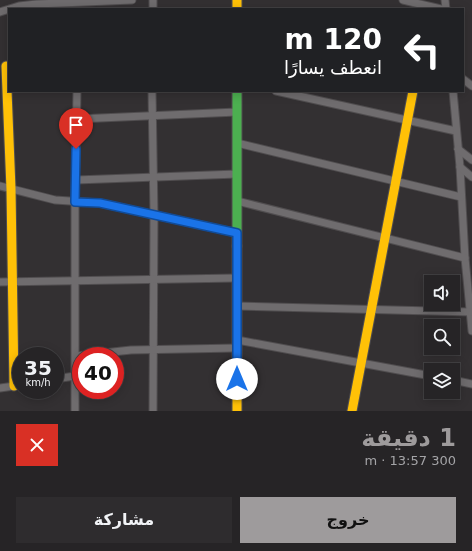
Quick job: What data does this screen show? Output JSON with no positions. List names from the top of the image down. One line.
{"page":{"turn":["120 m","انعطف يسارًا"],"speed":"35 km/h","limit":"40","heading":["1 دقيقة","300 m · 13:57"],"buttons":["خروج","مشاركة"]}}
